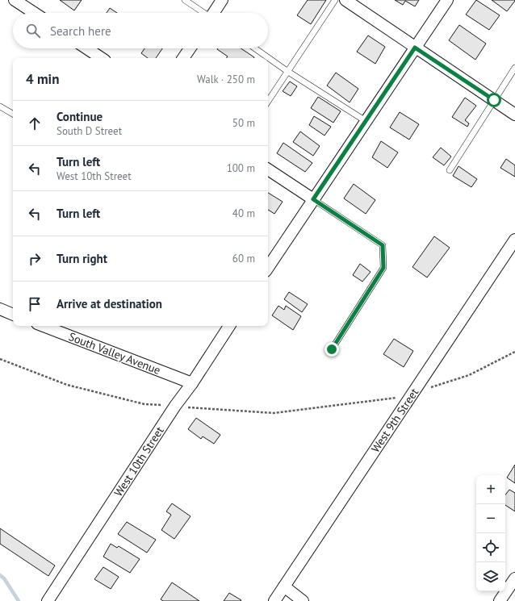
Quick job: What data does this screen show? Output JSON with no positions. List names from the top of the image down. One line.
{"streets":{"street":["South Valley Avenue","West 9th Street","West 10th Street"]},"crossings":[["South Valley Avenue","West 10th Street"]],"page":{"search":"Search here","heading":["4 min","Walk · 250 m"],"list":[["Continue","South D Street","50 m"],["Turn left","West 10th Street","100 m"],["Turn left","40 m"],["Turn right","60 m"],"Arrive at destination"],"map_buttons":["+","−"]}}
